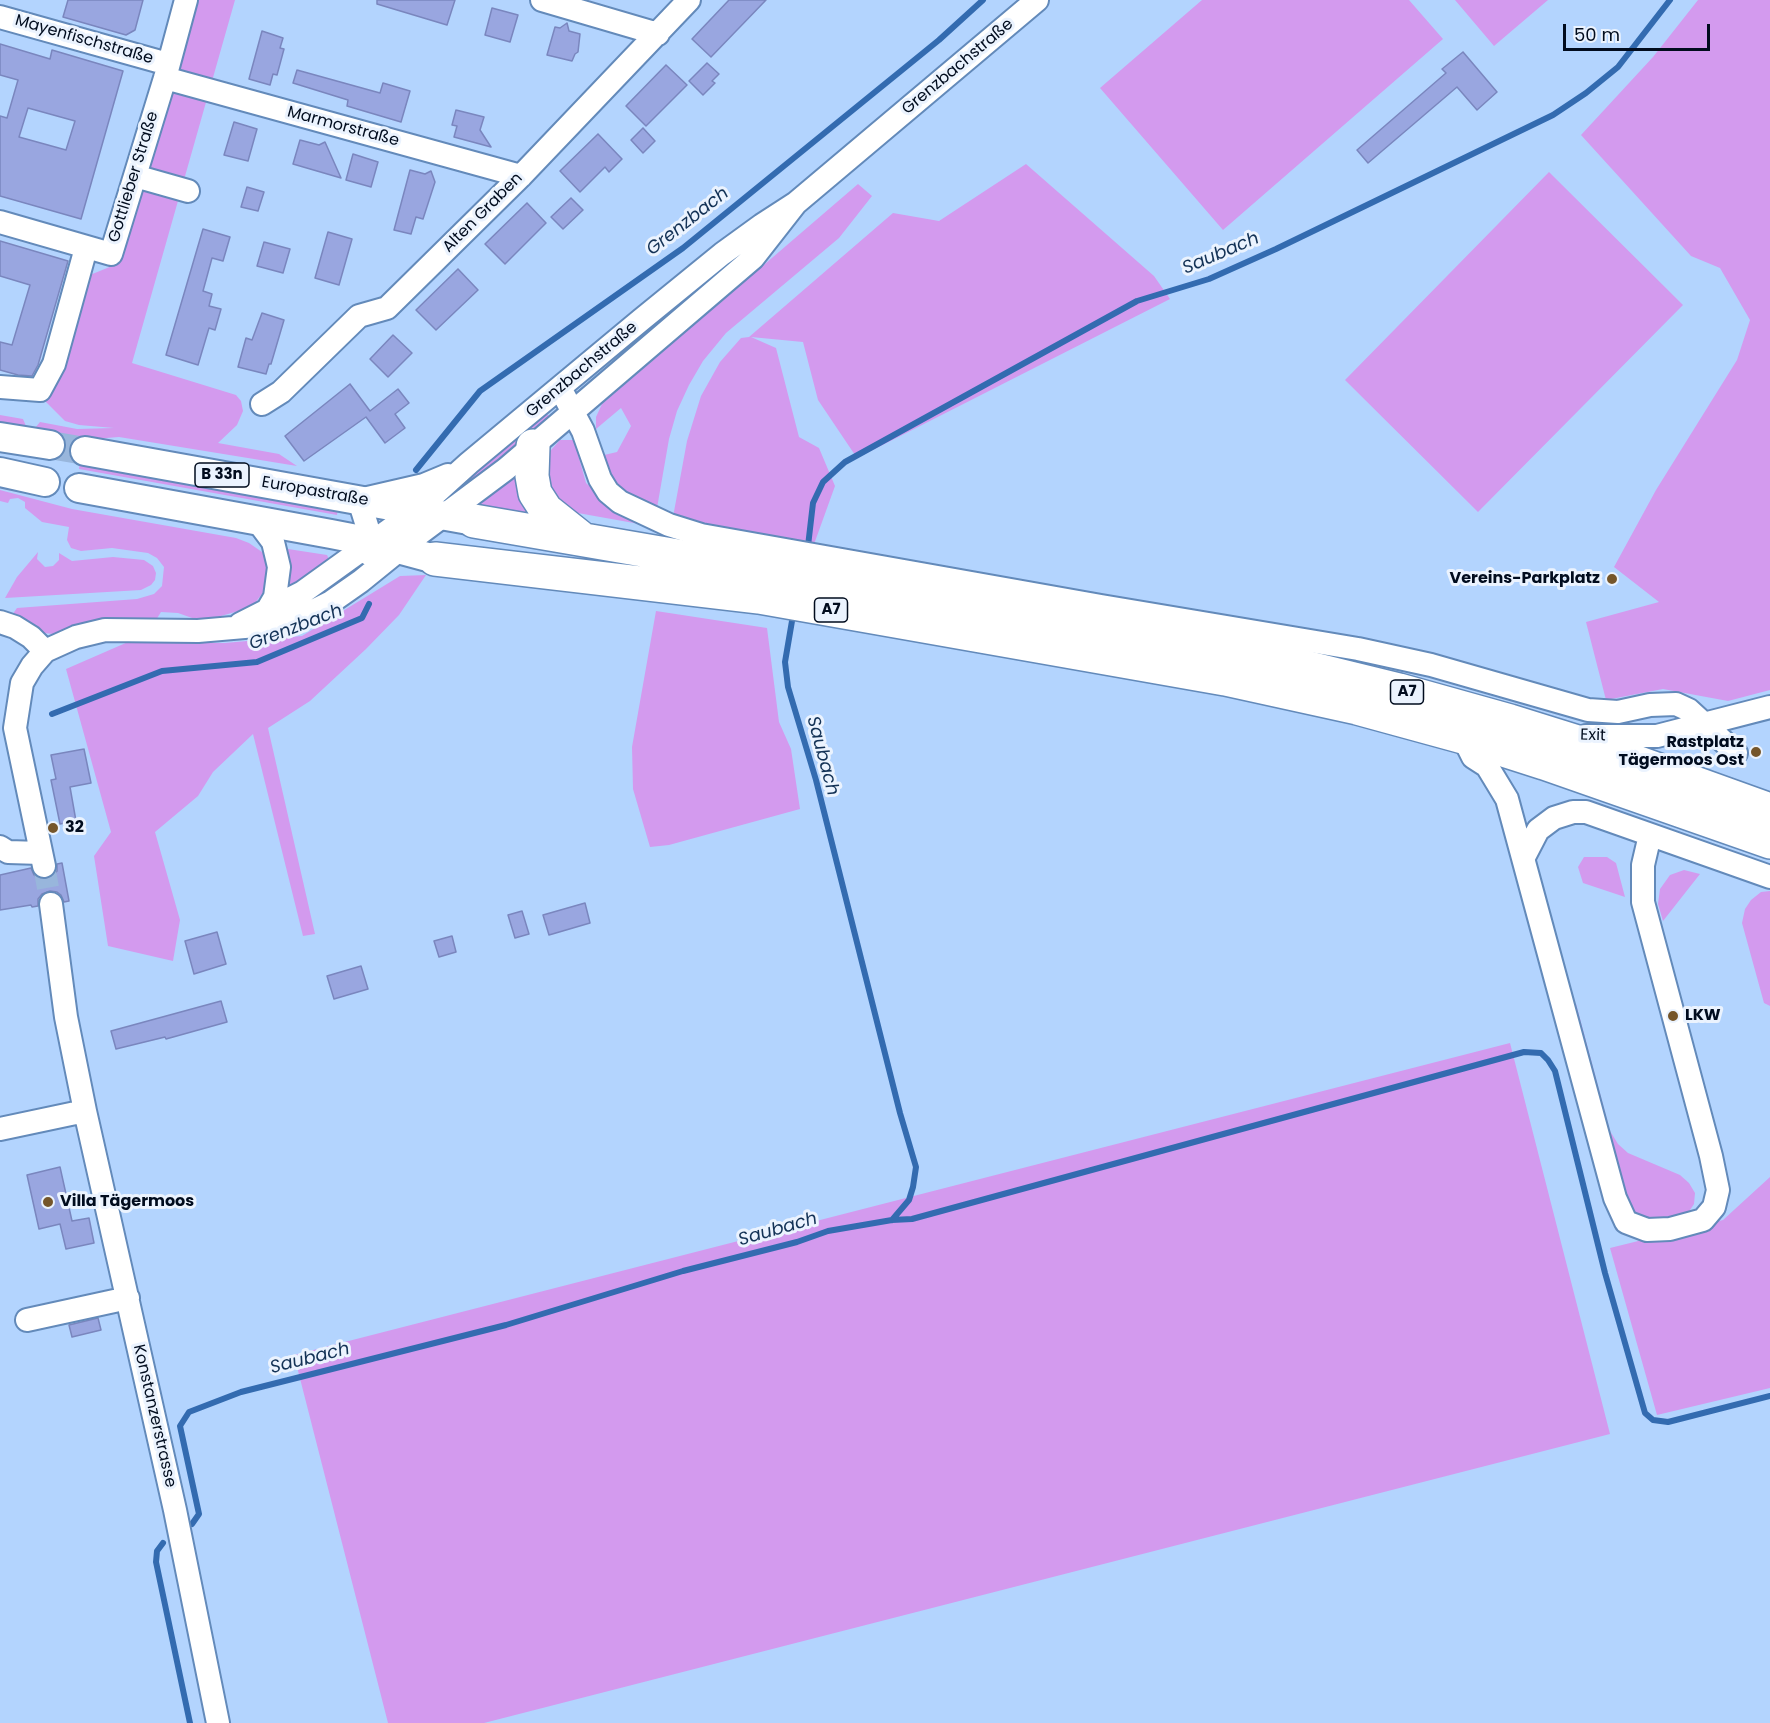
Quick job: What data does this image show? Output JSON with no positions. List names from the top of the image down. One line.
{"streets":{"highway":["A7"],"main road":["B 33n","Europastraße"],"street":["Mayenfischstraße","Grenzbachstraße","Marmorstraße","Gottlieber Straße","Alten Graben","Exit","Konstanzerstrasse"]},"crossings":[["Mayenfischstraße","Marmorstraße"],["Mayenfischstraße","Gottlieber Straße"],["Grenzbachstraße","Europastraße"],["Grenzbachstraße","A7"],["Marmorstraße","Gottlieber Straße"],["Marmorstraße","Alten Graben"],["Europastraße","A7"],["A7","Exit"]],"water":["Grenzbach","Saubach"],"places":["Vereins-Parkplatz","Rastplatz Tägermoos Ost","32","LKW","Villa Tägermoos"],"scale_bar":"50 m"}
